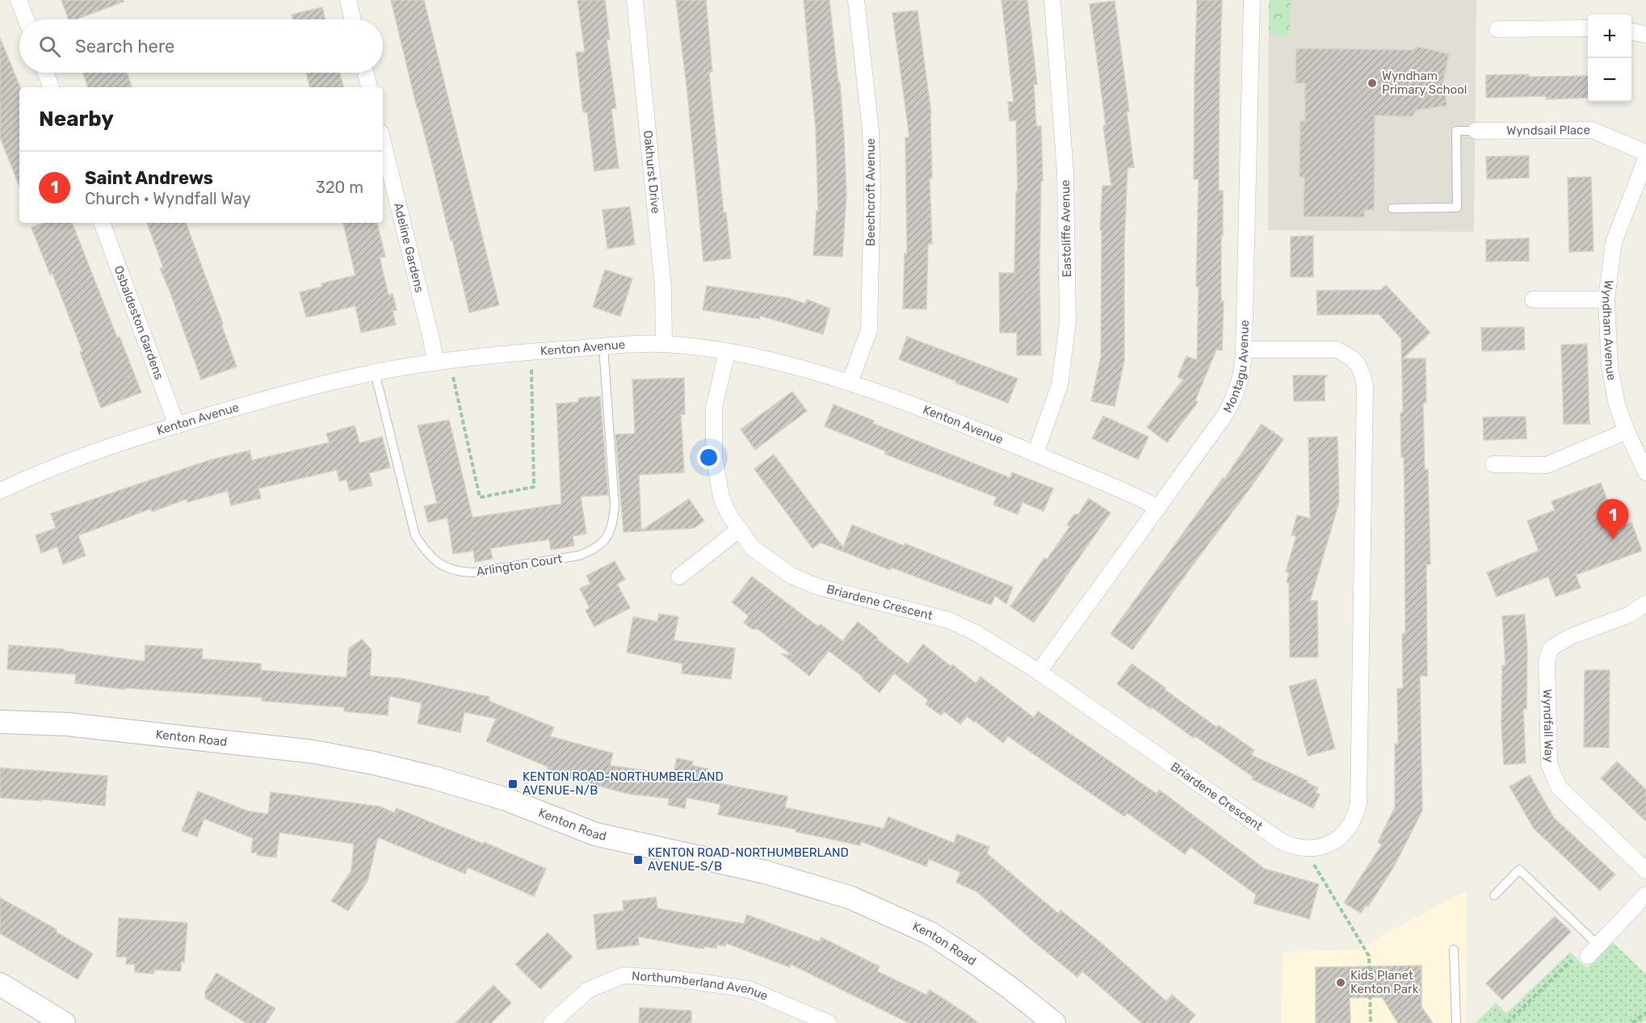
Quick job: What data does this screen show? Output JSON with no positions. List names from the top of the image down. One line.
{"streets":{"street":["Wyndsail Place","Oakhurst Drive","Beechcroft Avenue","Eastcliffe Avenue","Adeline Gardens","Osbaldeston Gardens","Wyndham Avenue","Kenton Avenue","Montagu Avenue","Briardene Crescent","Wyndfall Way","Kenton Road","Northumberland Avenue"],"lane":["Arlington Court"]},"crossings":[["Oakhurst Drive","Kenton Avenue"],["Beechcroft Avenue","Kenton Avenue"],["Eastcliffe Avenue","Kenton Avenue"],["Adeline Gardens","Kenton Avenue"],["Osbaldeston Gardens","Kenton Avenue"],["Kenton Avenue","Montagu Avenue"],["Kenton Avenue","Arlington Court"],["Kenton Avenue","Briardene Crescent"],["Montagu Avenue","Briardene Crescent"]],"places":{"other":["Wyndham Primary School","Kids Planet Kenton Park"],"transit":["KENTON ROAD-NORTHUMBERLAND AVENUE-N/B","KENTON ROAD-NORTHUMBERLAND AVENUE-S/B"]},"page":{"map_buttons":["+","−"],"search":"Search here","heading":"Nearby","list":[{"mark":"1","name":"Saint Andrews","note":"Church · Wyndfall Way","value":"320 m"}],"pins":"1"}}
